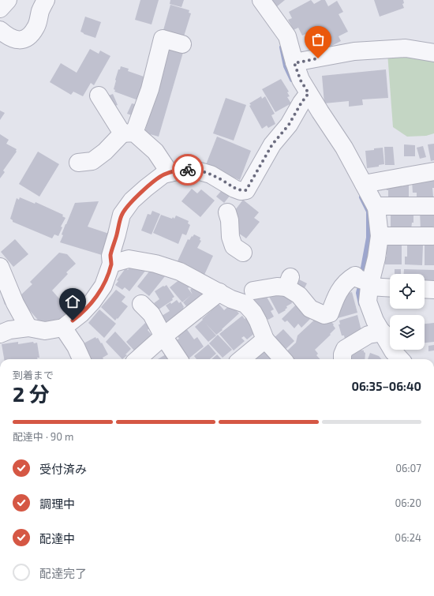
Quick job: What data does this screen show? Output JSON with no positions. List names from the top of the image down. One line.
{"page":{"heading":["2 分","到着まで","06:35–06:40"],"bar":"配達中 · 90 m","list":[["受付済み","06:07"],["調理中","06:20"],["配達中","06:24"],"配達完了"]}}
